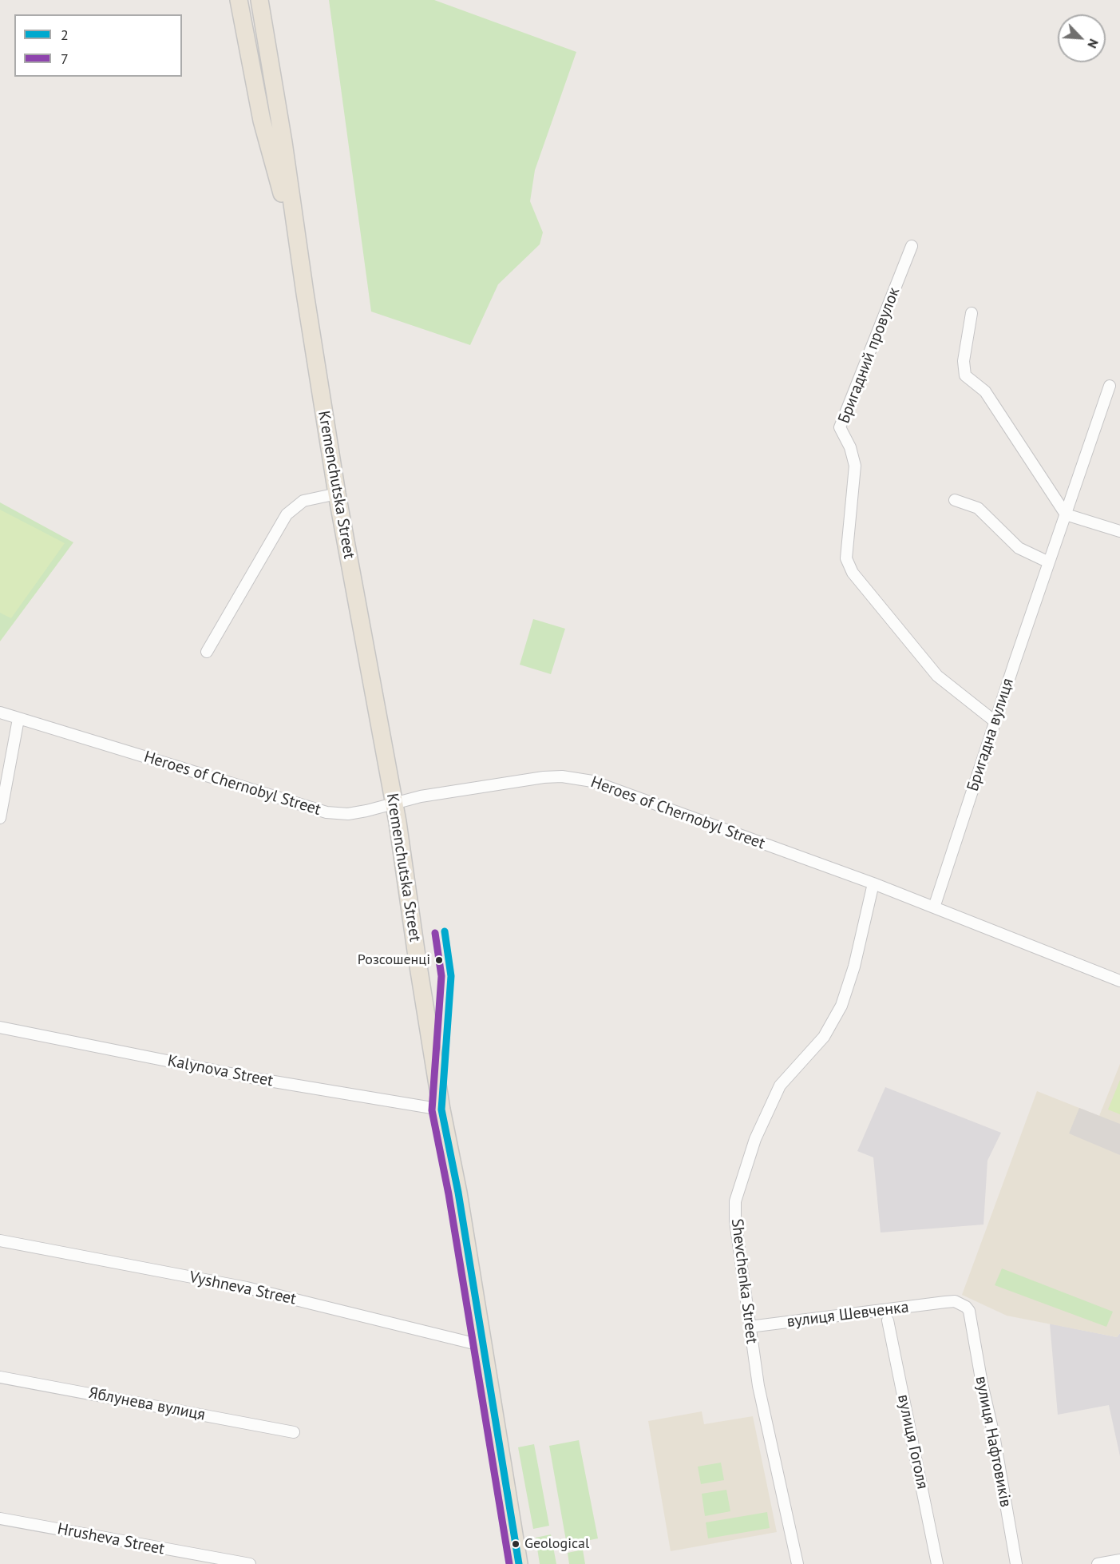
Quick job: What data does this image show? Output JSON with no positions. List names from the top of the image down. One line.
{"streets":{"highway":["Kremenchutska Street"],"street":["Бригадний провулок","Бригадна вулиця","Heroes of Chernobyl Street","Kalynova Street","Shevchenka Street","Vyshneva Street","вулиця Шевченка","Яблунева вулиця","вулиця Гоголя","вулиця Нафтовиків","Hrusheva Street"]},"crossings":[["Бригадний провулок","Бригадна вулиця"],["Kremenchutska Street","Heroes of Chernobyl Street"],["Kremenchutska Street","Kalynova Street"],["Kremenchutska Street","Vyshneva Street"],["Бригадна вулиця","Heroes of Chernobyl Street"],["Heroes of Chernobyl Street","Shevchenka Street"],["Shevchenka Street","вулиця Шевченка"],["вулиця Шевченка","вулиця Нафтовиків"]],"places":["Розсошенці","Geological"],"lines":["transit line 2","transit line 7"],"legend":["2","7"],"north":"bottom right"}
